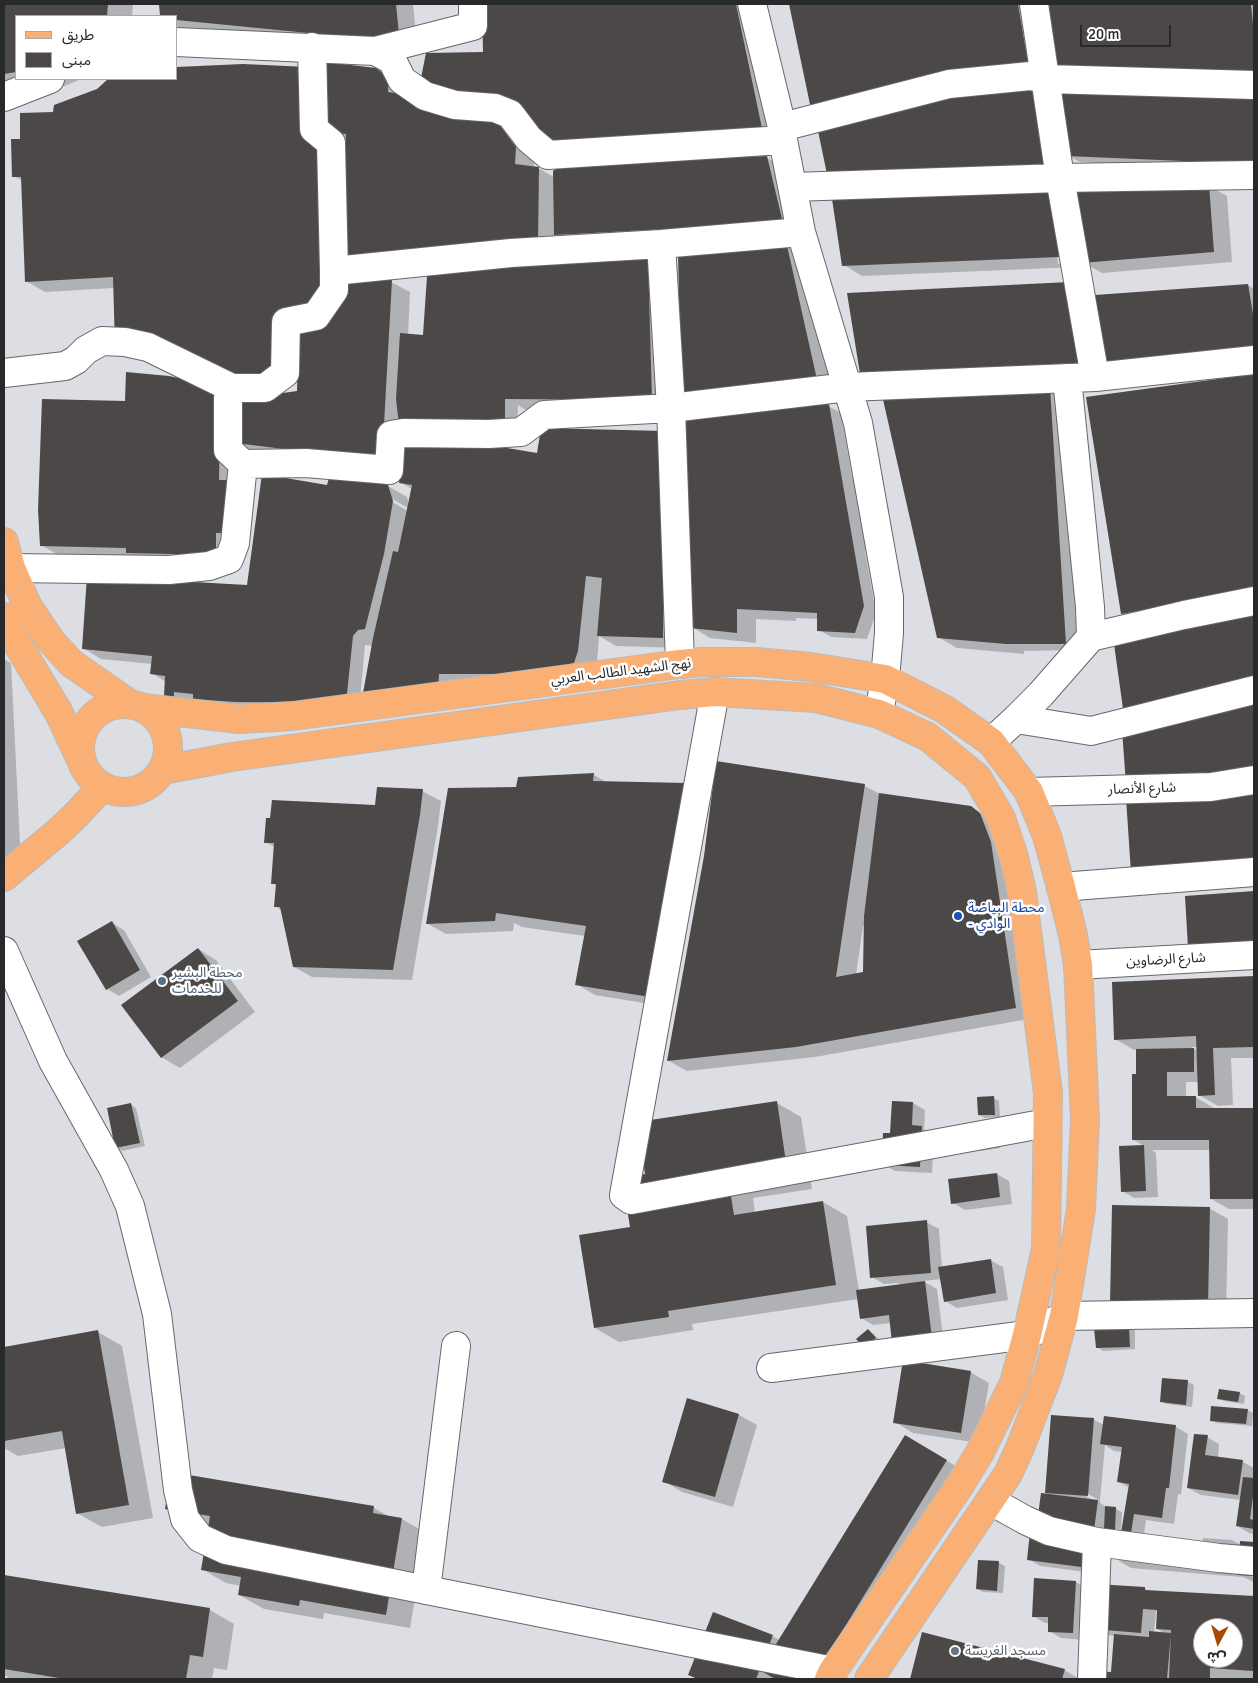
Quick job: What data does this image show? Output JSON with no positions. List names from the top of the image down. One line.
{"streets":{"main road":["نهج الشهيد الطالب العربي"],"street":["شارع الأنصار","شارع الرضاوين"]},"crossings":[["نهج الشهيد الطالب العربي","شارع الأنصار"],["نهج الشهيد الطالب العربي","شارع الرضاوين"]],"places":["محطة البياضة - الوادي","محطة البشير للخدمات","مسجد الغريسة"],"legend":["طريق","مبنى"],"scale_bar":"20 m","north":"bottom"}
